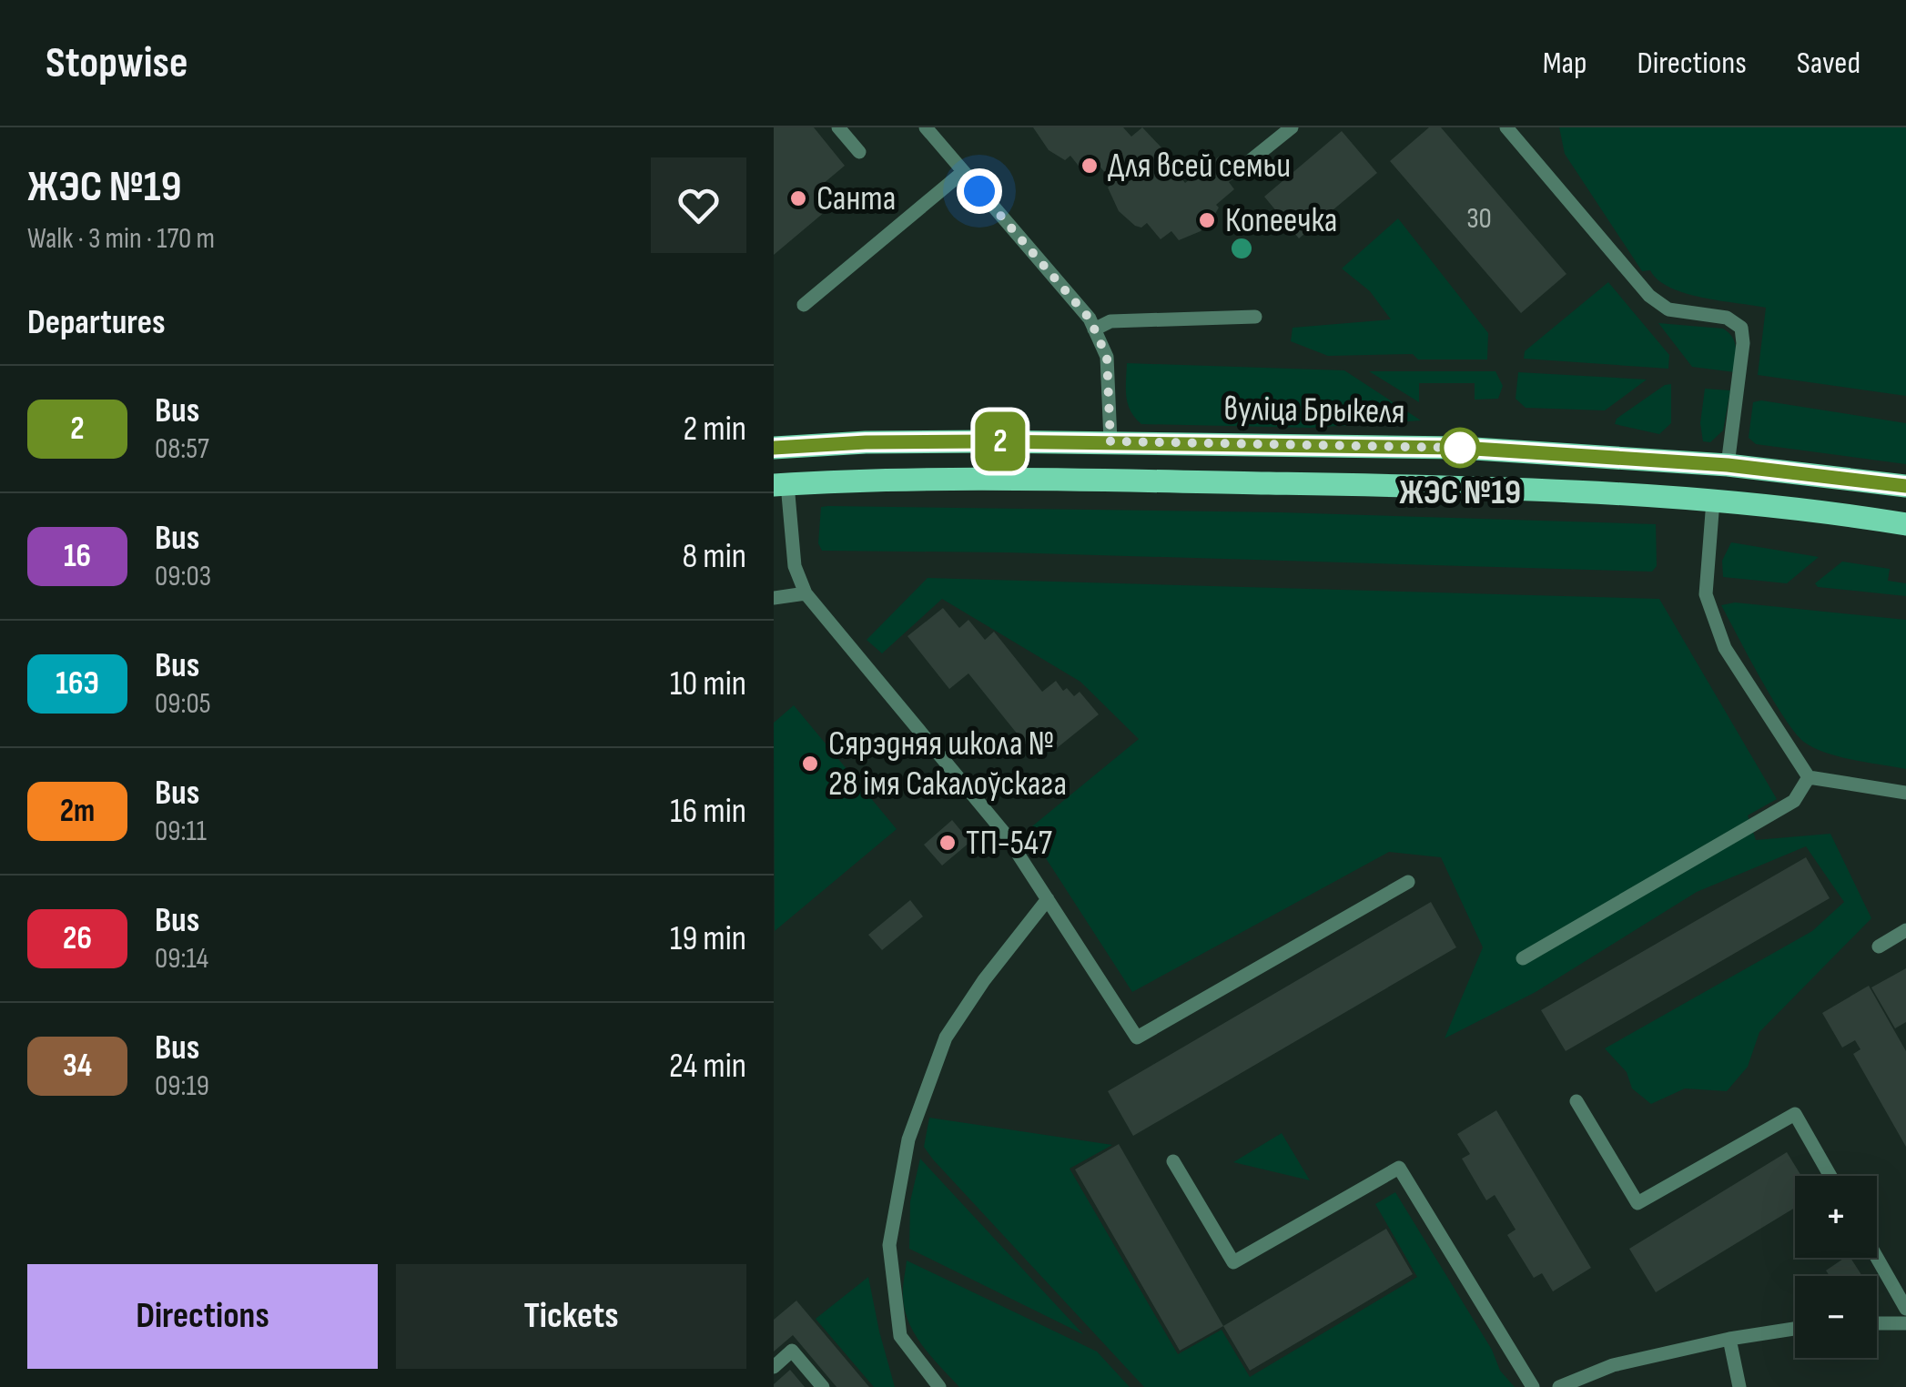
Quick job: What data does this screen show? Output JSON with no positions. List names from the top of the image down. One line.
{"streets":{"main road":["вуліца Брыкеля"]},"places":["Для всей семьи","Санта","Копеечка","ЖЭС №19","Сярэдняя школа № 28 імя Сакалоўскага","ТП-547"],"lines":["bus line 2"],"house_numbers":["30"],"page":{"header":"Stopwise","nav":["Map","Directions","Saved"],"heading":[["ЖЭС №19","Walk · 3 min · 170 m"],"Departures"],"on_map":"2","list":[{"mark":"2","name":"Bus","note":"08:57","value":"2 min"},{"mark":"16","name":"Bus","note":"09:03","value":"8 min"},{"mark":"16Э","name":"Bus","note":"09:05","value":"10 min"},{"mark":"2т","name":"Bus","note":"09:11","value":"16 min"},{"mark":"26","name":"Bus","note":"09:14","value":"19 min"},{"mark":"34","name":"Bus","note":"09:19","value":"24 min"}],"map_buttons":["+","−"],"buttons":["Directions","Tickets"]}}
